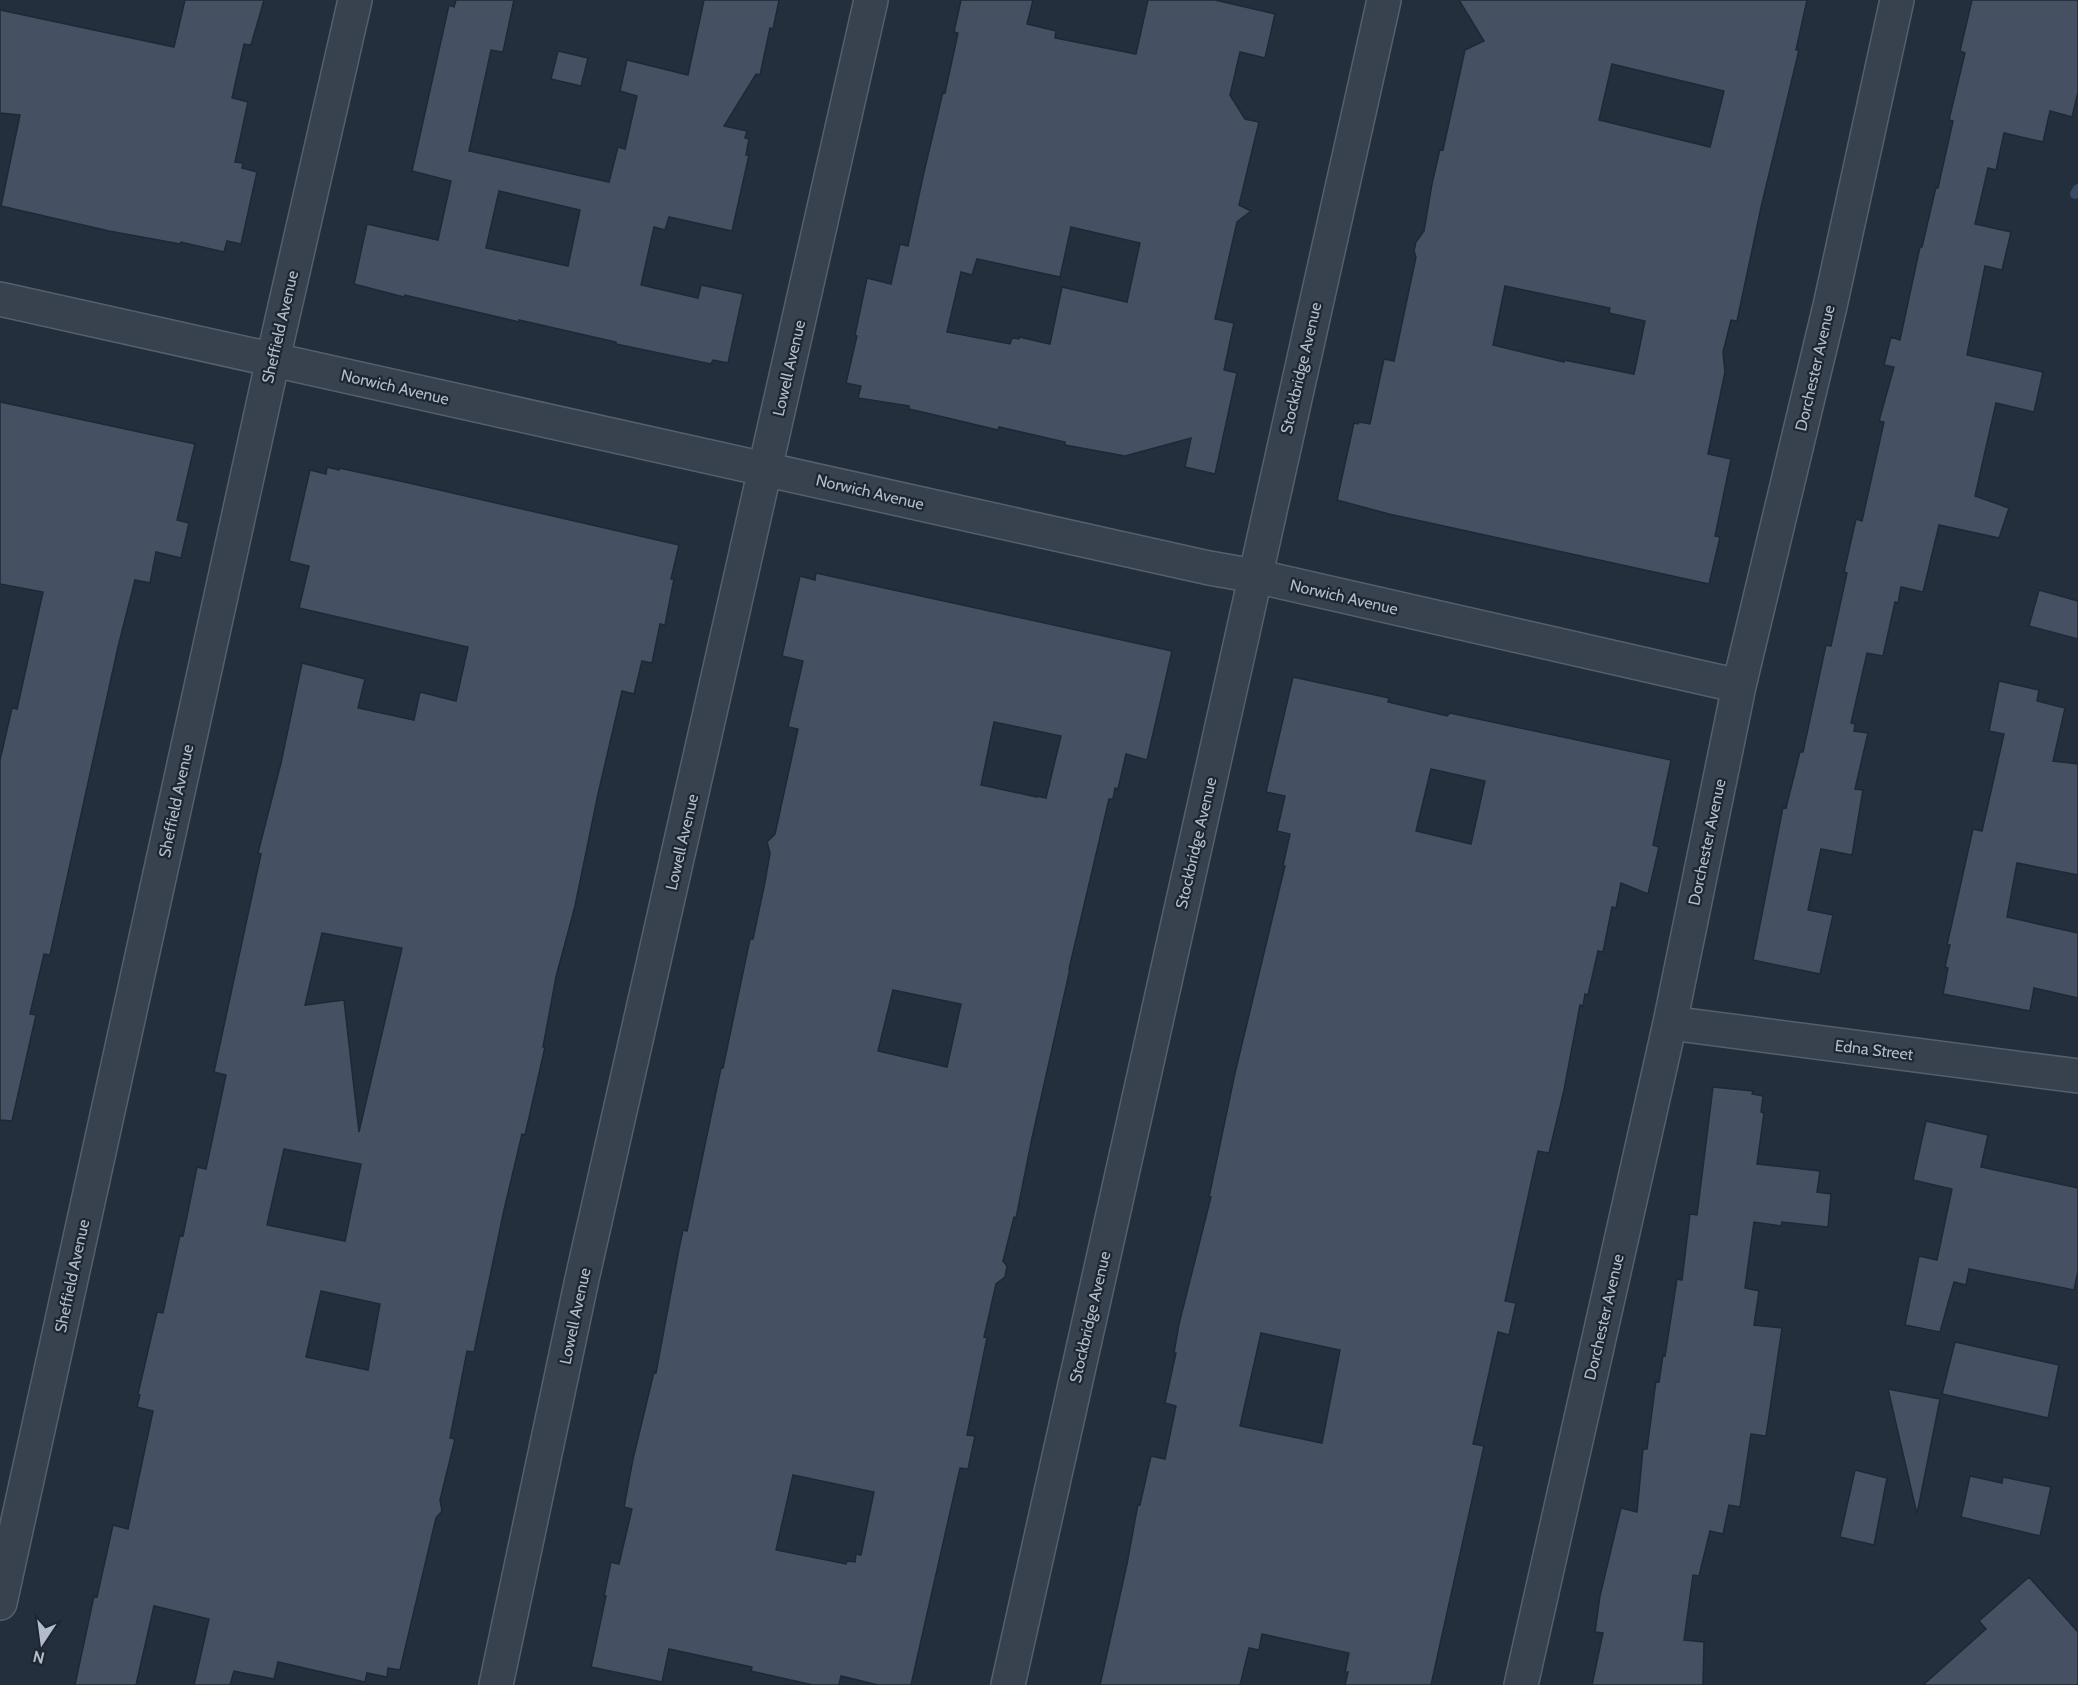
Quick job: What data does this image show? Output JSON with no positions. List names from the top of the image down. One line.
{"streets":{"street":["Sheffield Avenue","Lowell Avenue","Stockbridge Avenue","Dorchester Avenue","Norwich Avenue","Edna Street"]},"crossings":[["Sheffield Avenue","Norwich Avenue"],["Lowell Avenue","Norwich Avenue"],["Stockbridge Avenue","Norwich Avenue"],["Dorchester Avenue","Norwich Avenue"],["Dorchester Avenue","Edna Street"]],"north":"bottom"}
